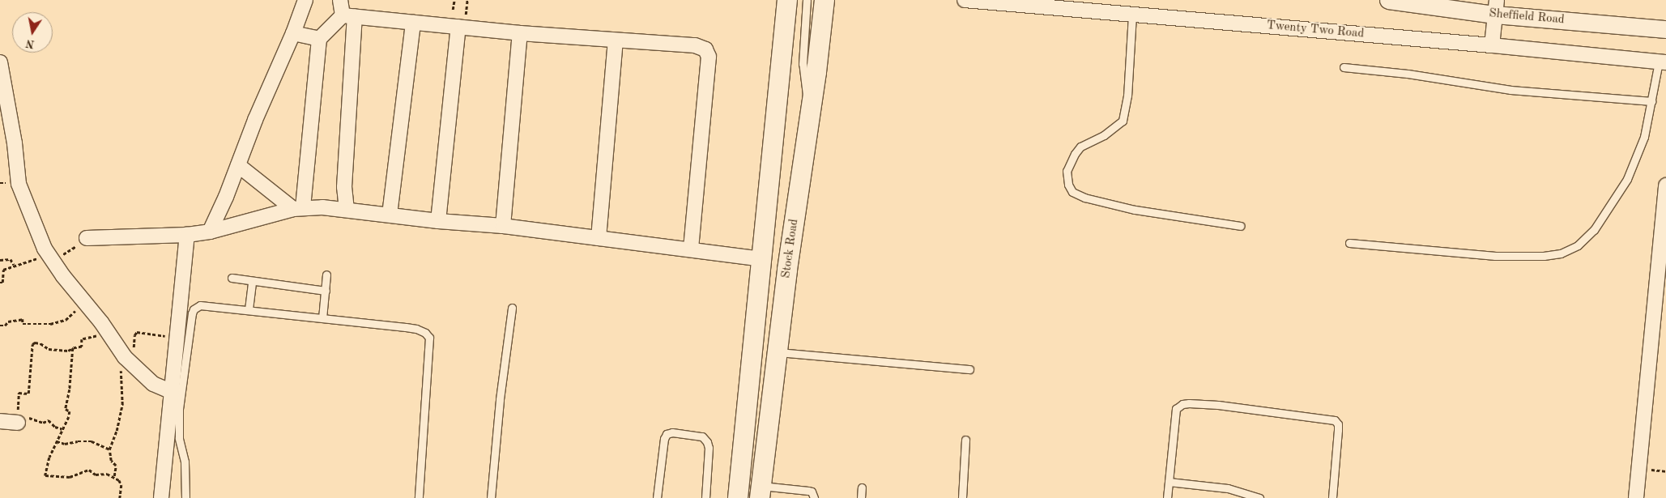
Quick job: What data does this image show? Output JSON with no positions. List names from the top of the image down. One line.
{"streets":{"main road":["Stock Road"],"street":["Sheffield Road","Twenty Two Road"]},"north":"bottom"}
